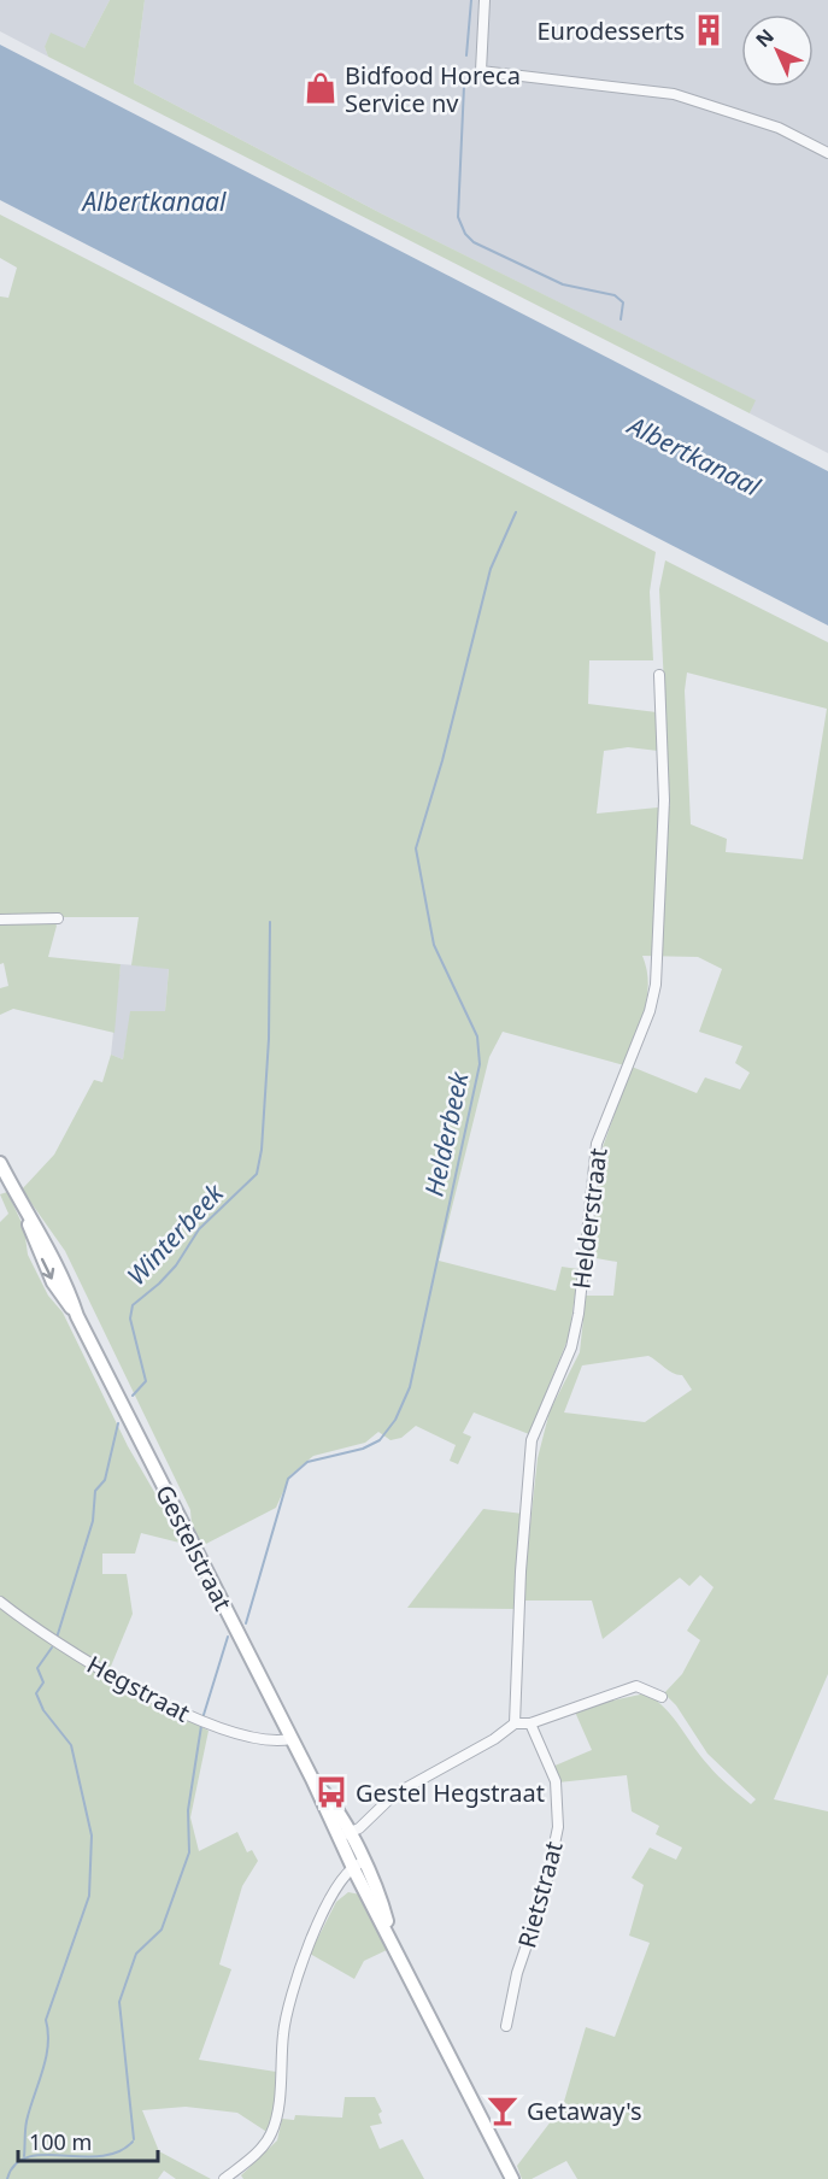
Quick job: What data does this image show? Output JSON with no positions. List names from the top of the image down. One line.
{"streets":{"main road":["Gestelstraat"],"street":["Helderstraat","Hegstraat","Rietstraat"]},"crossings":[["Gestelstraat","Hegstraat"]],"water":["Albertkanaal","Helderbeek","Winterbeek"],"places":{"building":["Eurodesserts"],"shop":["Bidfood Horeca Service nv"],"bus stop":["Gestel Hegstraat"],"bar":["Getaway's"]},"scale_bar":"100 m","north":"top left"}
